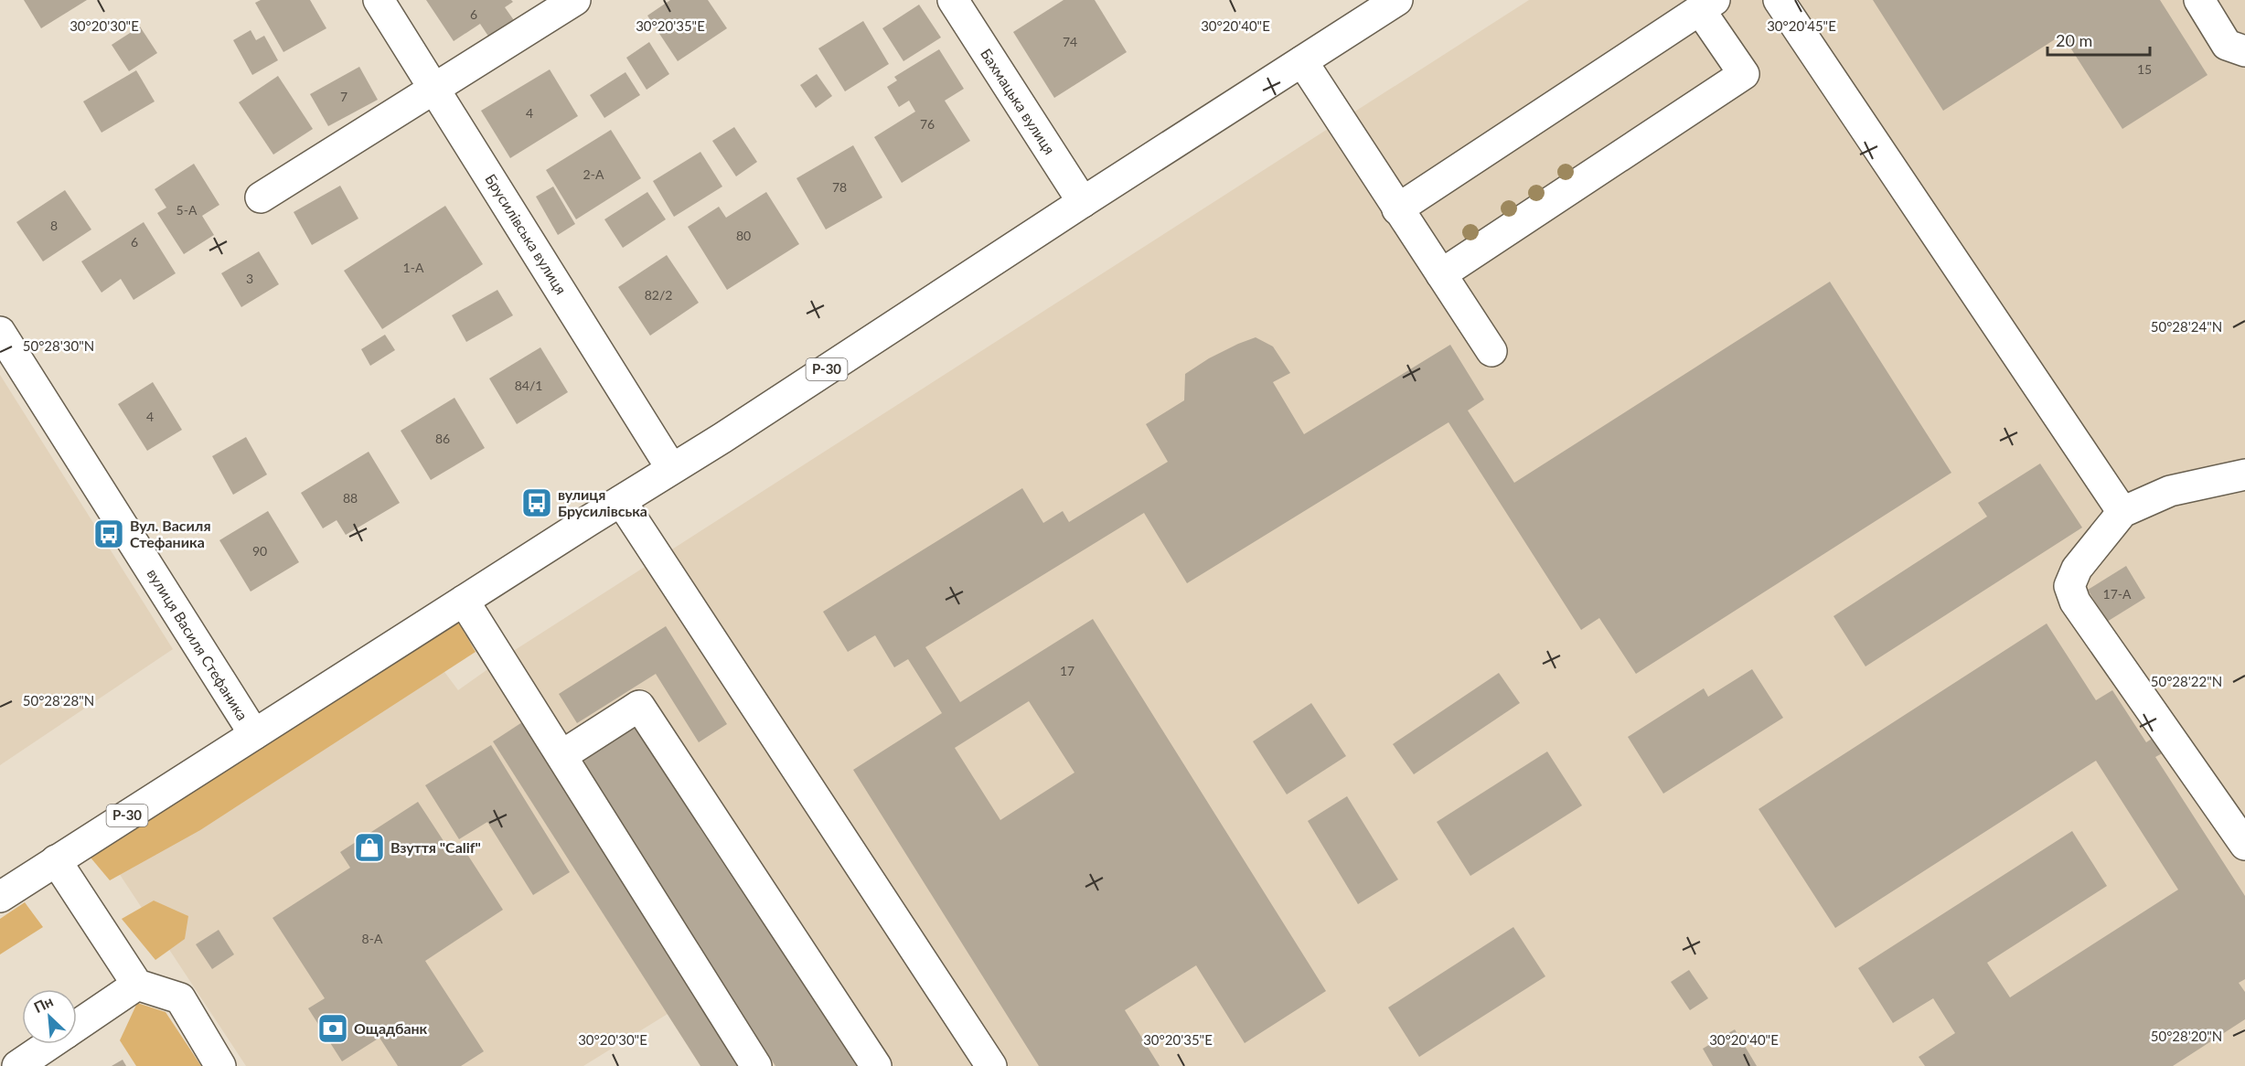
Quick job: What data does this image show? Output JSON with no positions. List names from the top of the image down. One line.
{"streets":{"main road":["Бахмацька вулиця","Брусилівська вулиця","Р-30","вулиця Василя Стефаника"]},"crossings":[["Бахмацька вулиця","Р-30"],["Брусилівська вулиця","Р-30"],["Р-30","вулиця Василя Стефаника"]],"places":{"bus stop":["вулиця Брусилівська","Вул. Василя Стефаника"],"shop":["Взуття \"Calif\""],"bank":["Ощадбанк"]},"house_numbers":["6","74","15","7","4","76","2-А","78","5-А","8","80","6","1-А","3","82/2","84/1","4","86","88","90","17-А","17","8-А"],"scale_bar":"20 m","north":"top left","coordinates":["30°20'35\"E","30°20'40\"E","30°20'45\"E","30°20'30\"E","50°28'24\"N","50°28'30\"N","50°28'22\"N","50°28'28\"N","50°28'20\"N"]}
